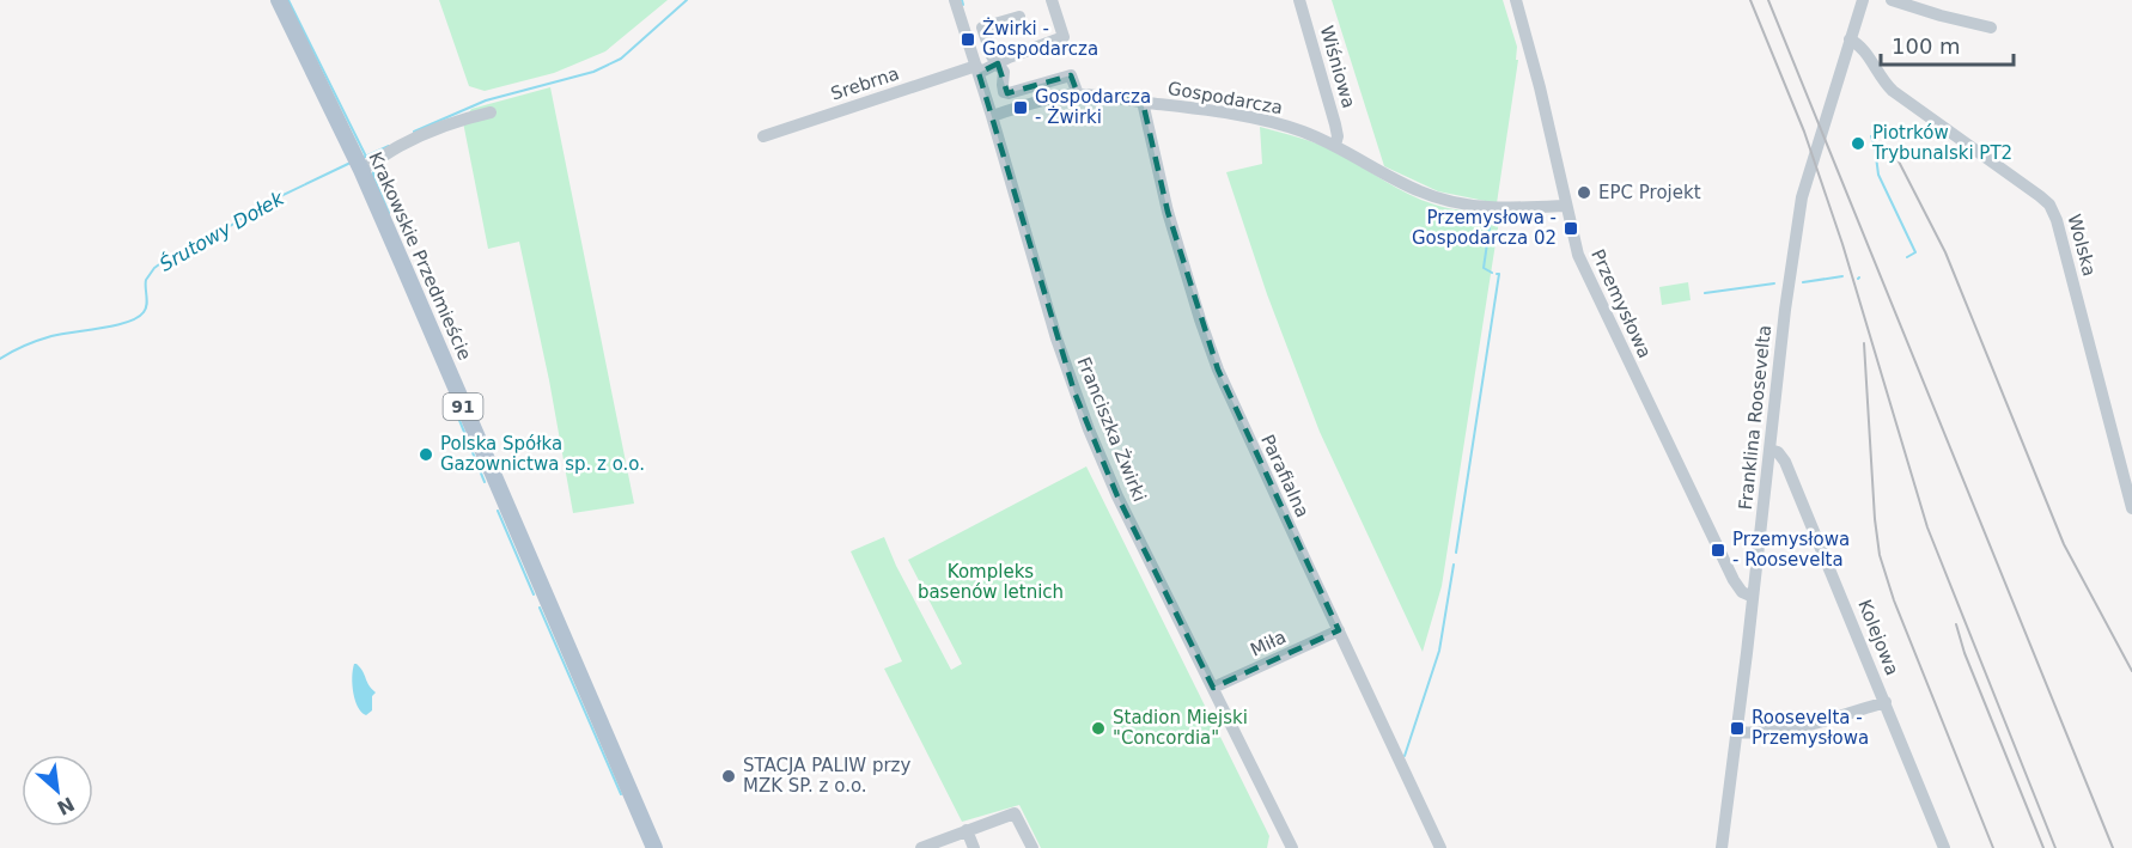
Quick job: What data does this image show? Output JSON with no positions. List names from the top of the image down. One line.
{"streets":{"main road":["Krakowskie Przedmieście","91"],"street":["Wiśniowa","Srebrna","Gospodarcza","Wolska","Przemysłowa","Franklina Roosevelta","Franciszka Żwirki","Parafialna","Kolejowa","Miła"]},"crossings":[["Wiśniowa","Gospodarcza"],["Srebrna","Franciszka Żwirki"],["Gospodarcza","Przemysłowa"],["Gospodarcza","Franciszka Żwirki"],["Gospodarcza","Parafialna"],["Wolska","Franklina Roosevelta"],["Przemysłowa","Franklina Roosevelta"],["Franklina Roosevelta","Kolejowa"],["Franciszka Żwirki","Miła"],["Parafialna","Miła"]],"water":["Śrutowy Dołek"],"parks":["Kompleks basenów letnich"],"places":{"transit":["Żwirki - Gospodarcza","Gospodarcza - Żwirki","Przemysłowa - Gospodarcza 02","Przemysłowa - Roosevelta","Roosevelta - Przemysłowa"],"other":["Piotrków Trybunalski PT2","EPC Projekt","Polska Spółka Gazownictwa sp. z o.o.","Stadion Miejski \"Concordia\"","STACJA PALIW przy MZK SP. z o.o."]},"scale_bar":"100 m","north":"bottom right"}
